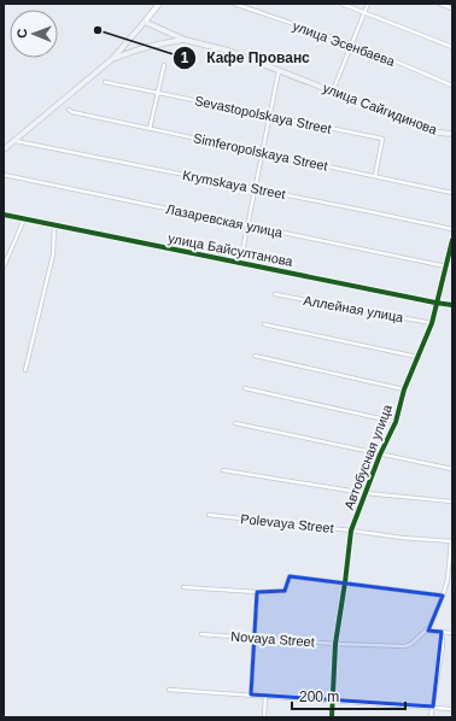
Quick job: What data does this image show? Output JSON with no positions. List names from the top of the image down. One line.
{"streets":{"main road":["улица Сайгидинова"],"street":["улица Эсенбаева","Sevastopolskaya Street","Simferopolskaya Street","Krymskaya Street","Лазаревская улица","улица Байсултанова","Аллейная улица","Автобусная улица","Polevaya Street","Novaya Street"]},"crossings":[["Sevastopolskaya Street","Simferopolskaya Street"],["Лазаревская улица","Автобусная улица"],["улица Байсултанова","Автобусная улица"],["Аллейная улица","Автобусная улица"],["Автобусная улица","Polevaya Street"],["Автобусная улица","Novaya Street"],["Polevaya Street","Novaya Street"]],"places":["Кафе Прованс"],"scale_bar":"200 m","north":"left"}
